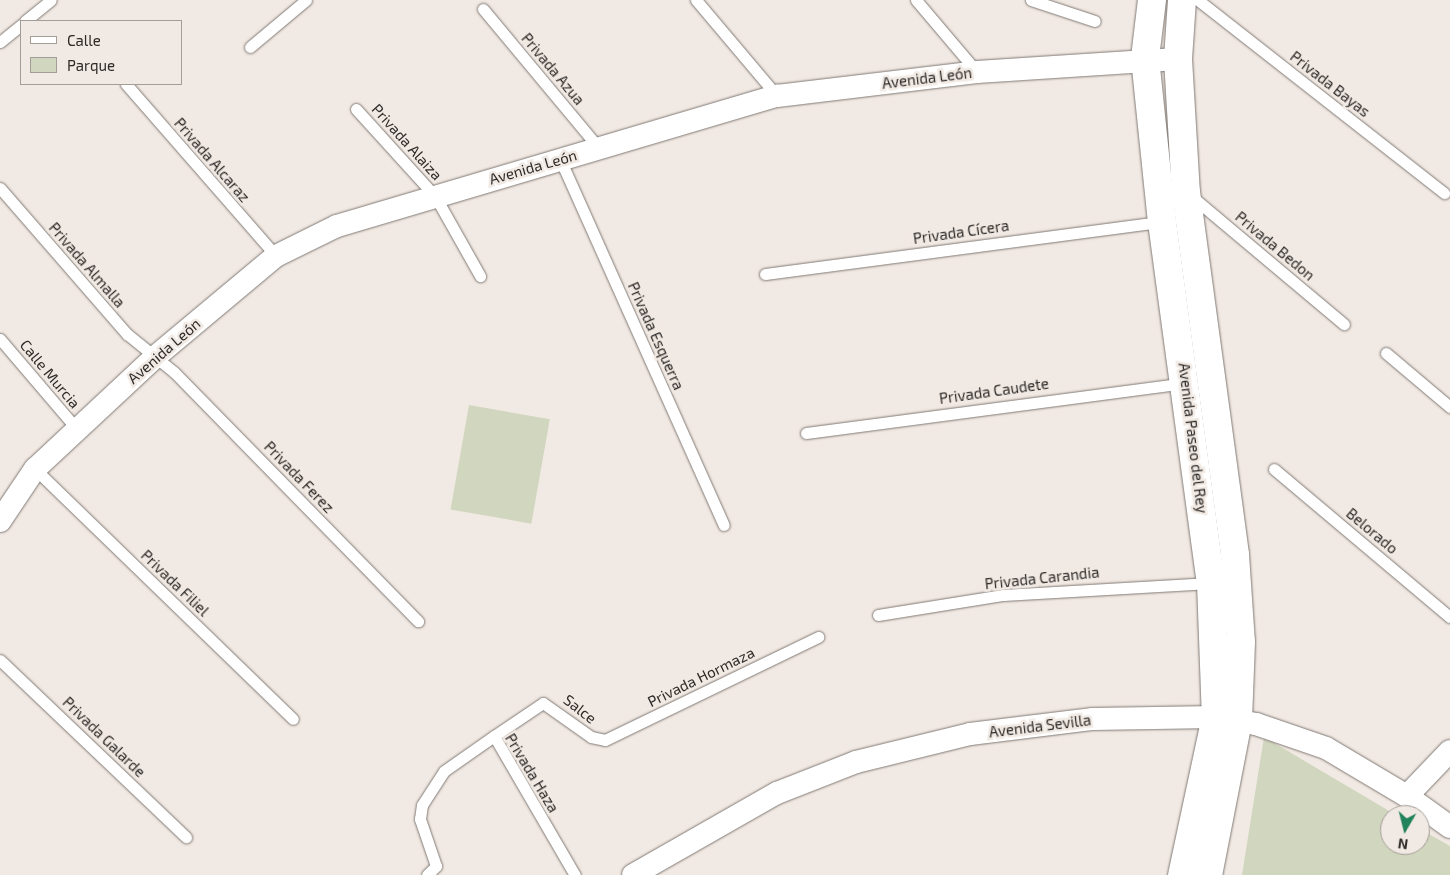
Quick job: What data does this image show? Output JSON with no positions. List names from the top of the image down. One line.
{"streets":{"street":["Avenida León","Avenida Paseo del Rey","Avenida Sevilla"],"lane":["Privada Azua","Privada Bayas","Privada Alaiza","Privada Alcaraz","Privada Cícera","Privada Bedon","Privada Almalla","Privada Esquerra","Calle Murcia","Privada Caudete","Privada Ferez","Belorado","Privada Carandia","Privada Filiel","Privada Hormaza","Salce","Privada Galarde","Privada Haza"]},"crossings":[["Privada Azua","Avenida León"],["Avenida León","Privada Alaiza"],["Avenida León","Privada Alcaraz"],["Avenida León","Privada Almalla"],["Avenida León","Privada Esquerra"],["Avenida León","Calle Murcia"],["Avenida León","Avenida Paseo del Rey"],["Avenida León","Privada Ferez"],["Avenida León","Privada Filiel"],["Privada Cícera","Avenida Paseo del Rey"],["Privada Bedon","Avenida Paseo del Rey"],["Privada Almalla","Privada Ferez"],["Privada Caudete","Avenida Paseo del Rey"],["Avenida Paseo del Rey","Privada Carandia"],["Avenida Paseo del Rey","Avenida Sevilla"],["Privada Hormaza","Salce"],["Salce","Privada Haza"]],"legend":["Calle","Parque"],"north":"bottom"}
